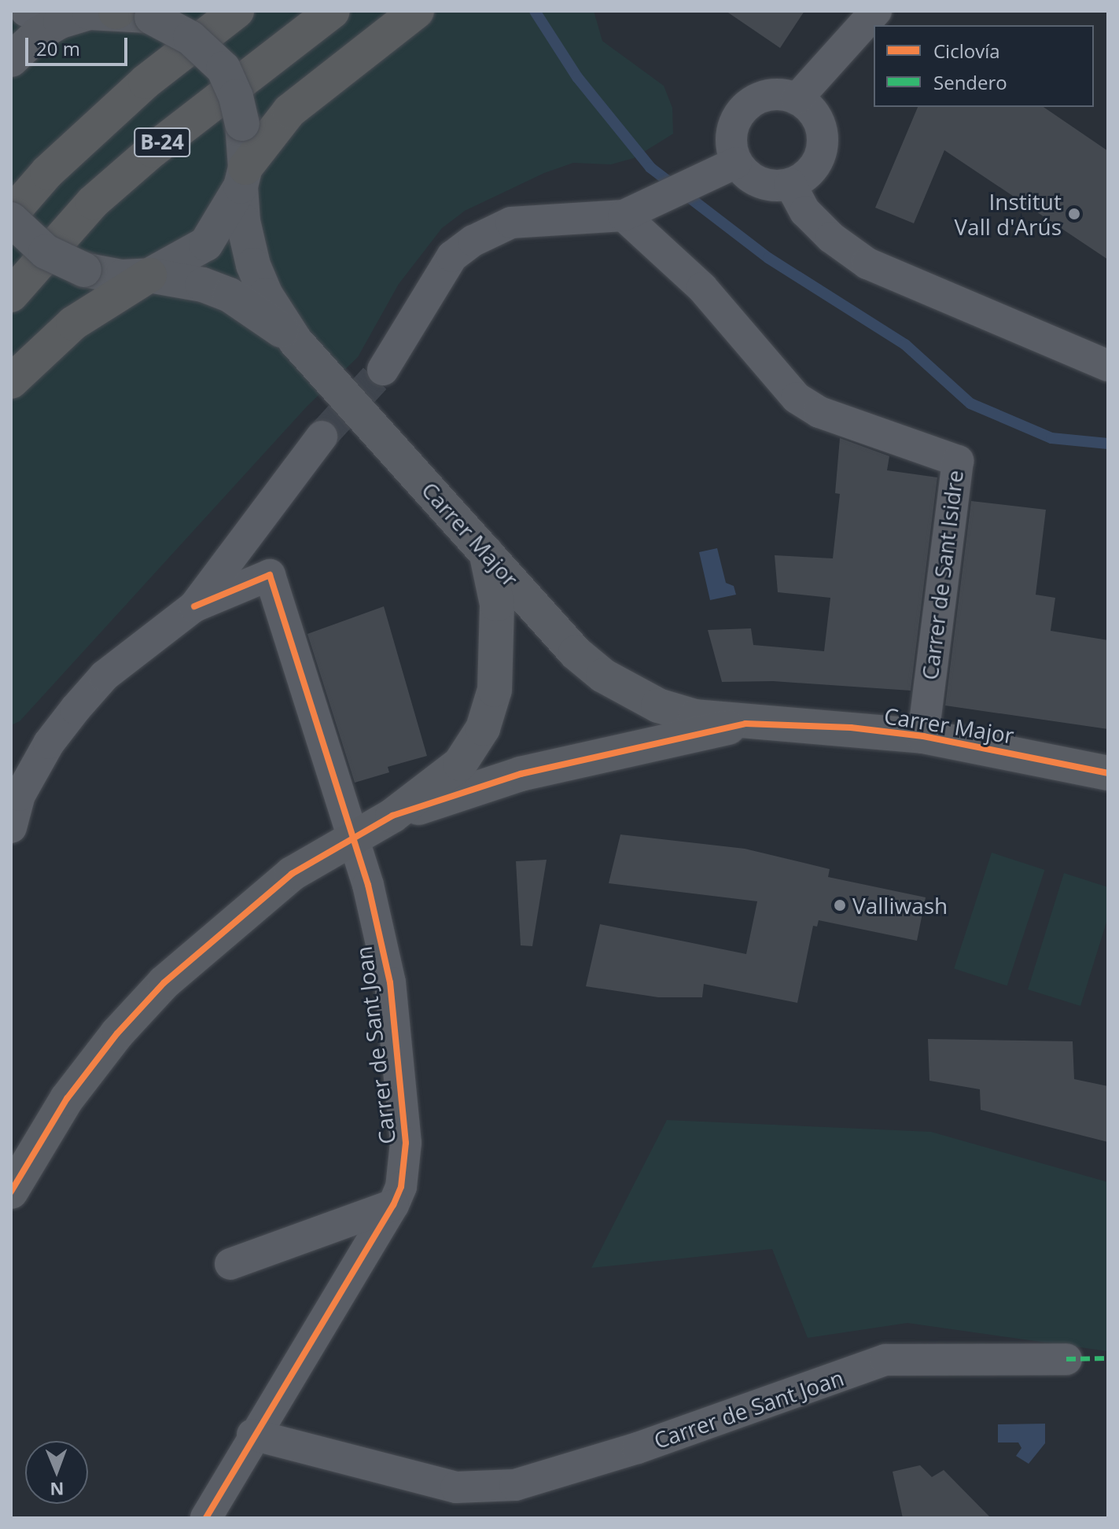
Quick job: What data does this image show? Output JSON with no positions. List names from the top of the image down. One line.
{"streets":{"highway":["B-24"],"street":["Carrer Major","Carrer de Sant Isidre","Carrer de Sant Joan"]},"crossings":[["Carrer Major","Carrer de Sant Isidre"]],"places":["Institut Vall d'Arús","Valliwash"],"legend":["Ciclovía","Sendero"],"scale_bar":"20 m","north":"bottom"}
